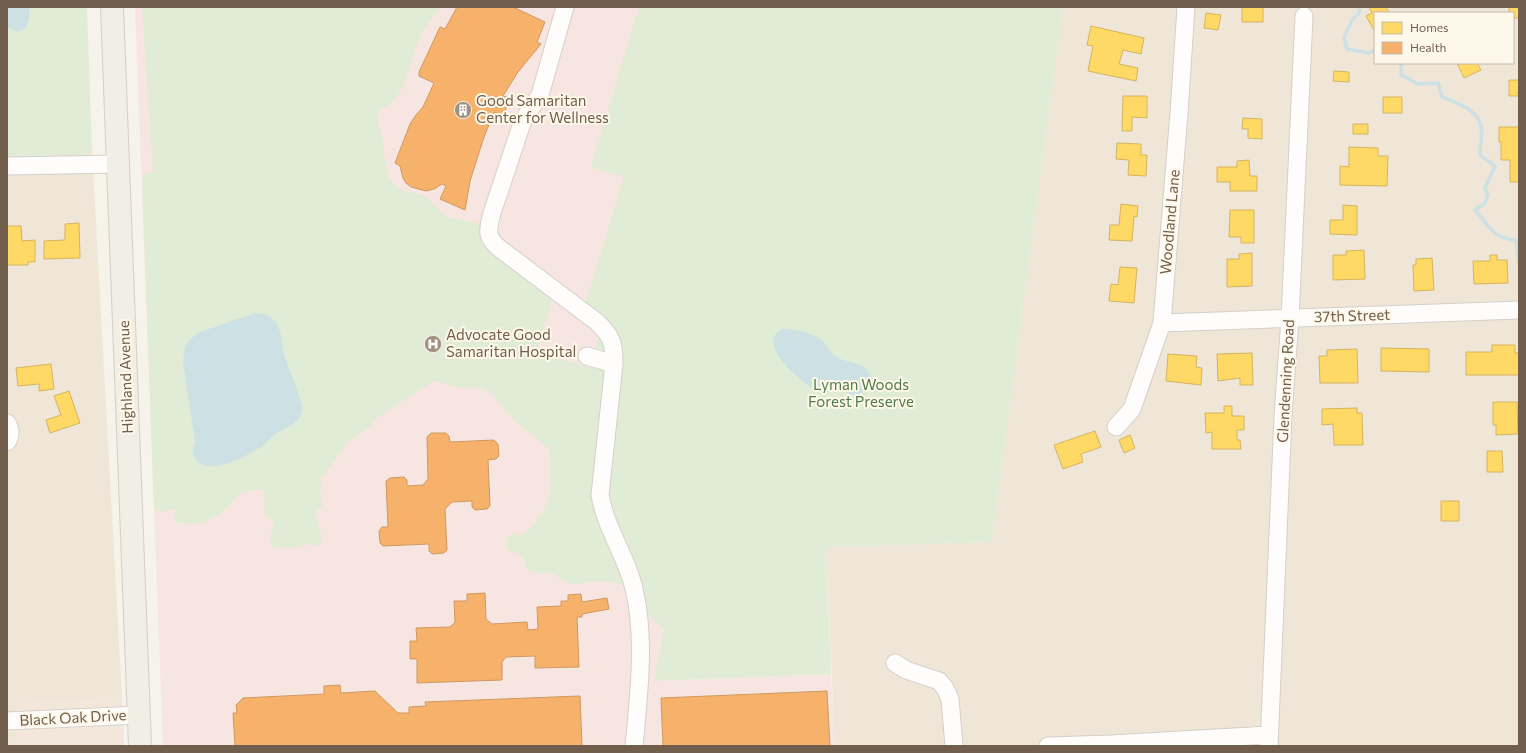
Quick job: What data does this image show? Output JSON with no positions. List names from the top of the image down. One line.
{"streets":{"main road":["Highland Avenue"],"street":["Woodland Lane","37th Street","Glendenning Road","Black Oak Drive"]},"crossings":[["Woodland Lane","37th Street"],["37th Street","Glendenning Road"],["Highland Avenue","Black Oak Drive"]],"parks":["Lyman Woods Forest Preserve"],"places":{"building":["Good Samaritan Center for Wellness"],"hospital":["Advocate Good Samaritan Hospital"]},"legend":["Homes","Health"]}
